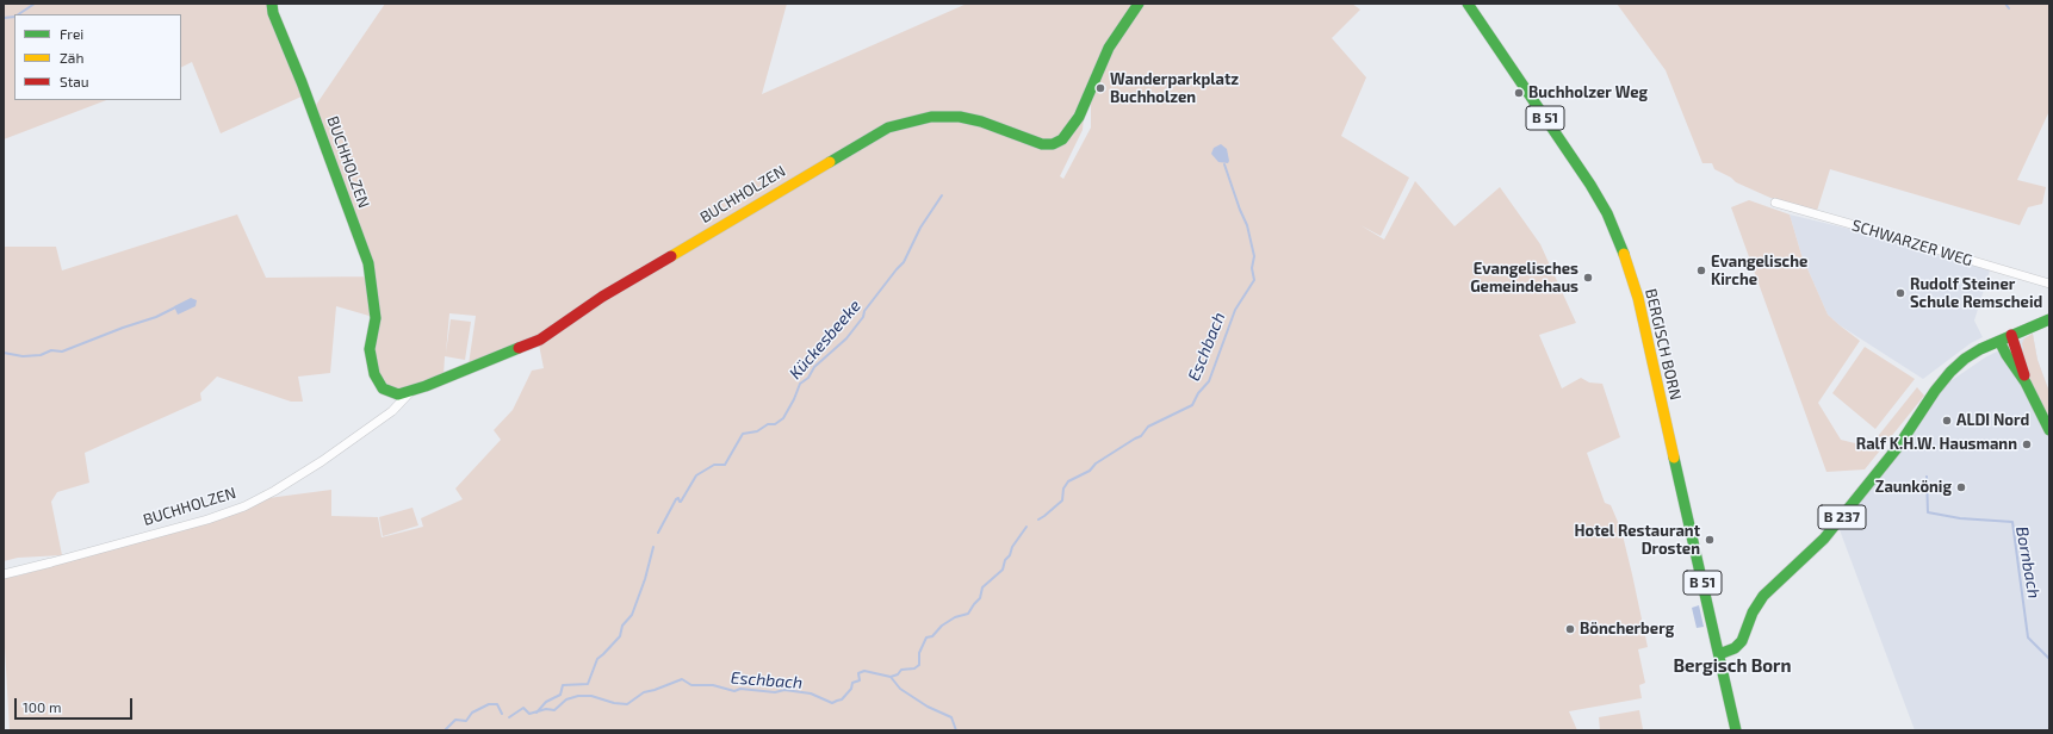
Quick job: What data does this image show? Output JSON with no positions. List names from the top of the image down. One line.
{"streets":{"main road":["B 51","BUCHHOLZEN","BERGISCH BORN","B 237"],"street":["SCHWARZER WEG"]},"crossings":[["BERGISCH BORN","B 237"]],"districts":["Bergisch Born"],"water":["Kückesbeeke","Eschbach","Bornbach"],"places":["Wanderparkplatz Buchholzen","Buchholzer Weg","Evangelische Kirche","Evangelisches Gemeindehaus","Rudolf Steiner Schule Remscheid","ALDI Nord","Ralf K.H.W. Hausmann","Zaunkönig","Hotel Restaurant Drosten","Böncherberg"],"legend":["Frei","Zäh","Stau"],"scale_bar":"100 m"}
